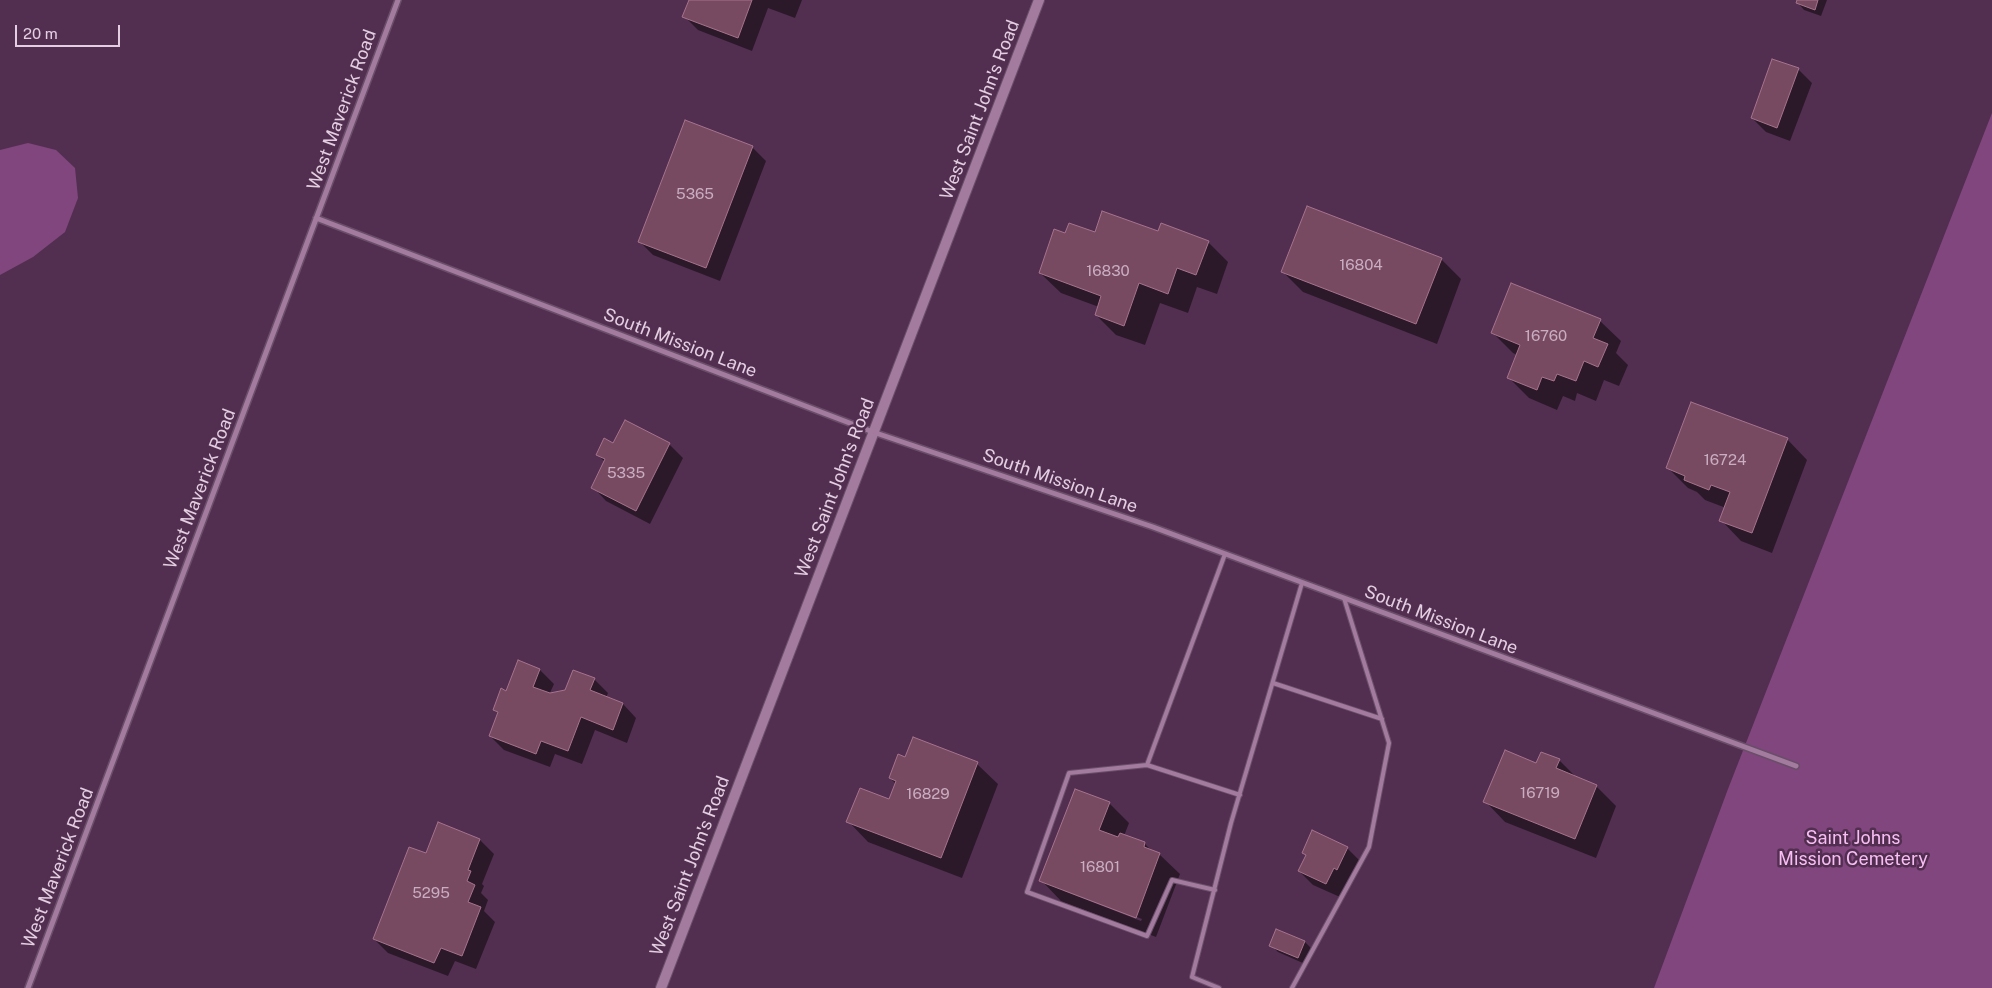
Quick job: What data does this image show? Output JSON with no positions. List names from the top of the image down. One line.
{"streets":{"street":["West Maverick Road","West Saint John's Road","South Mission Lane"]},"crossings":[["West Maverick Road","South Mission Lane"],["West Saint John's Road","South Mission Lane"]],"parks":["Saint Johns Mission Cemetery"],"house_numbers":["5365","16804","16830","16760","16724","5335","16719","16829","16801","5295"],"scale_bar":"20 m"}
